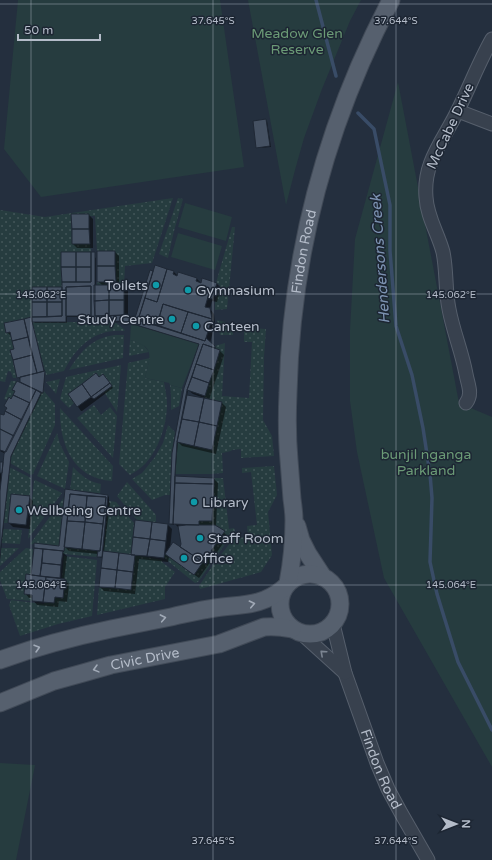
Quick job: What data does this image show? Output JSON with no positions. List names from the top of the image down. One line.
{"streets":{"main road":["Findon Road","Civic Drive"],"street":["McCabe Drive"]},"crossings":[["Findon Road","Civic Drive"]],"water":["Hendersons Creek"],"parks":["Meadow Glen Reserve","bunjil nganga Parkland"],"places":["Toilets","Gymnasium","Study Centre","Canteen","Library","Wellbeing Centre","Staff Room","Office"],"scale_bar":"50 m","north":"right","coordinates":["37.645°S","37.644°S","145.062°E","145.064°E"]}
